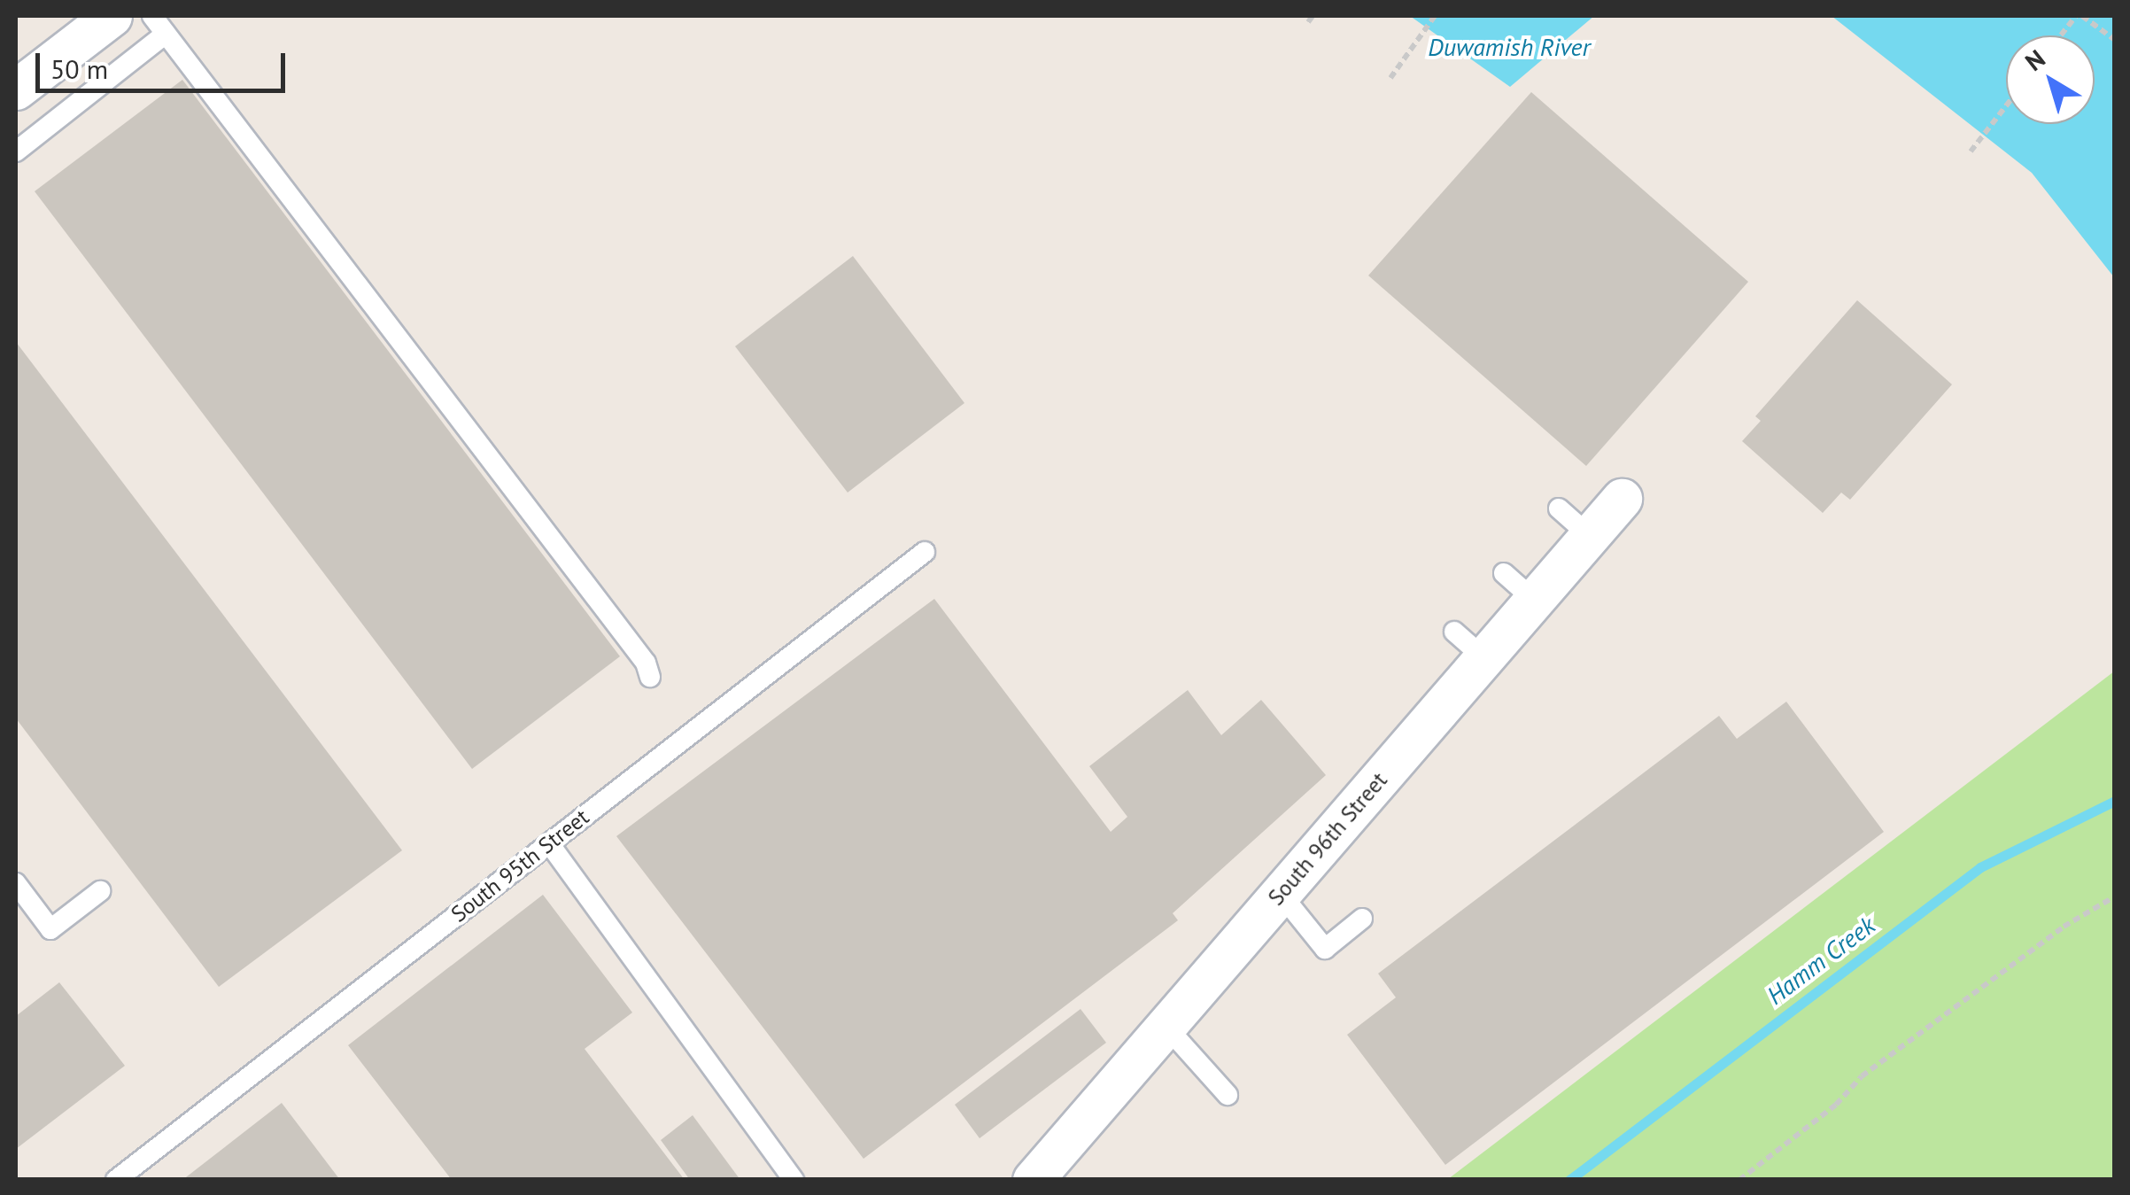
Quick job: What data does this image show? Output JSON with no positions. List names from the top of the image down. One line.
{"streets":{"street":["South 96th Street"],"lane":["South 95th Street"]},"water":["Duwamish River","Hamm Creek"],"scale_bar":"50 m","north":"top left"}
